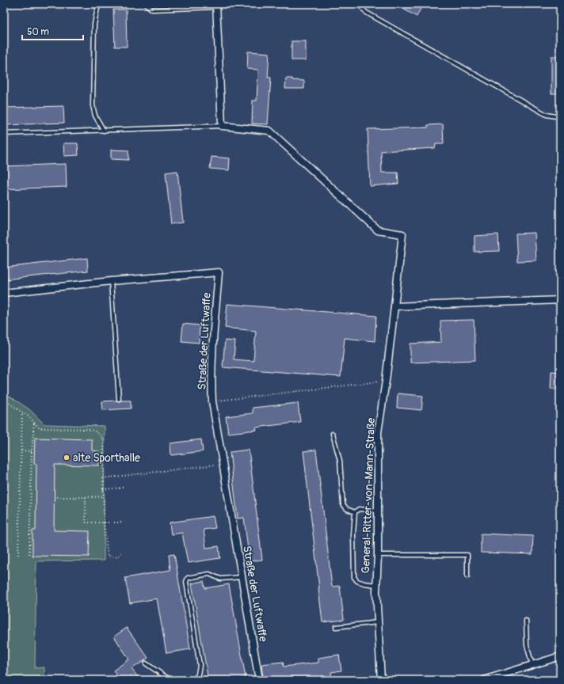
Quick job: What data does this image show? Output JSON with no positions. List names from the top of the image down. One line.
{"streets":{"street":["Straße der Luftwaffe","General-Ritter-von-Mann-Straße"]},"places":["alte Sporthalle"],"scale_bar":"50 m"}
